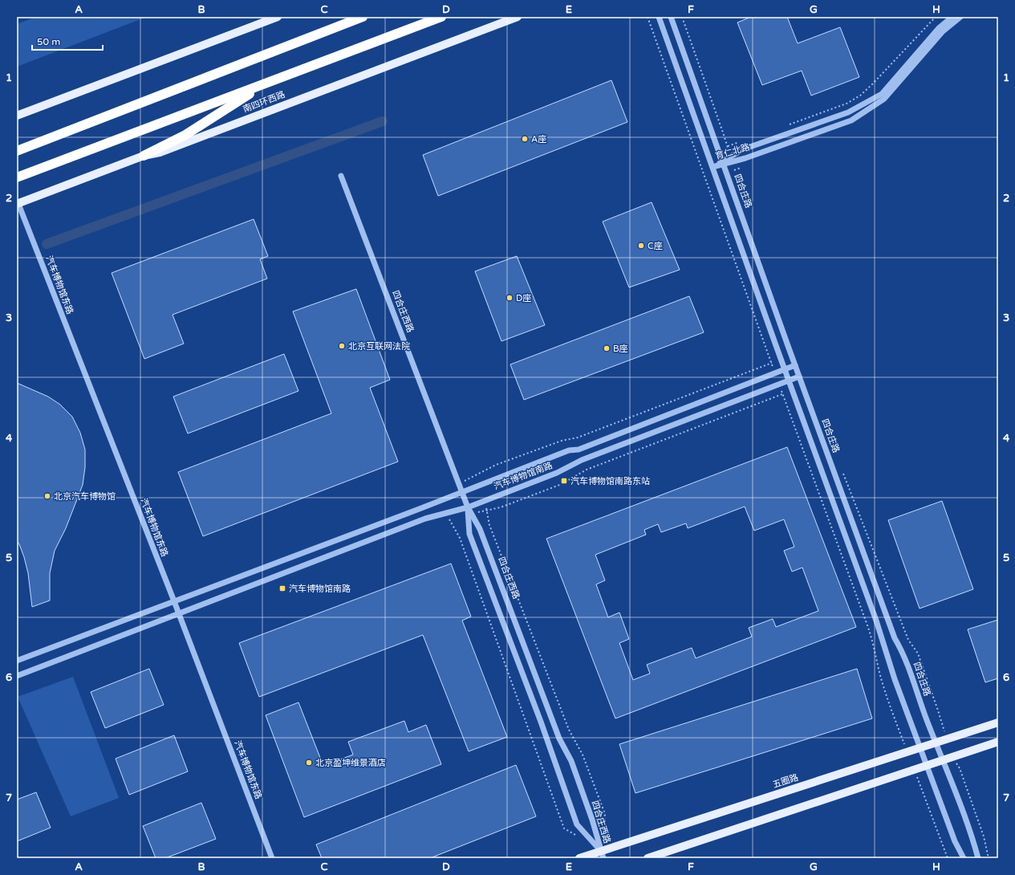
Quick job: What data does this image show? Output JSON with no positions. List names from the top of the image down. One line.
{"streets":{"highway":["南四环西路"],"main road":["五圈路"],"street":["育仁北路","四合庄路","汽车博物馆东路","四合庄西路","汽车博物馆南路"]},"crossings":[["南四环西路","汽车博物馆东路"],["育仁北路","四合庄路"],["四合庄路","汽车博物馆南路"],["四合庄路","五圈路"],["汽车博物馆东路","汽车博物馆南路"],["四合庄西路","汽车博物馆南路"],["四合庄西路","五圈路"]],"places":{"other":["A座","C座","D座","北京互联网法院","B座","北京汽车博物馆","北京盈坤维景酒店"],"transit":["汽车博物馆南路东站","汽车博物馆南路"]},"scale_bar":"50 m","grid":{"columns":["A","B","C","D","E","F","G","H"],"rows":["1","2","3","4","5","6","7"]}}
